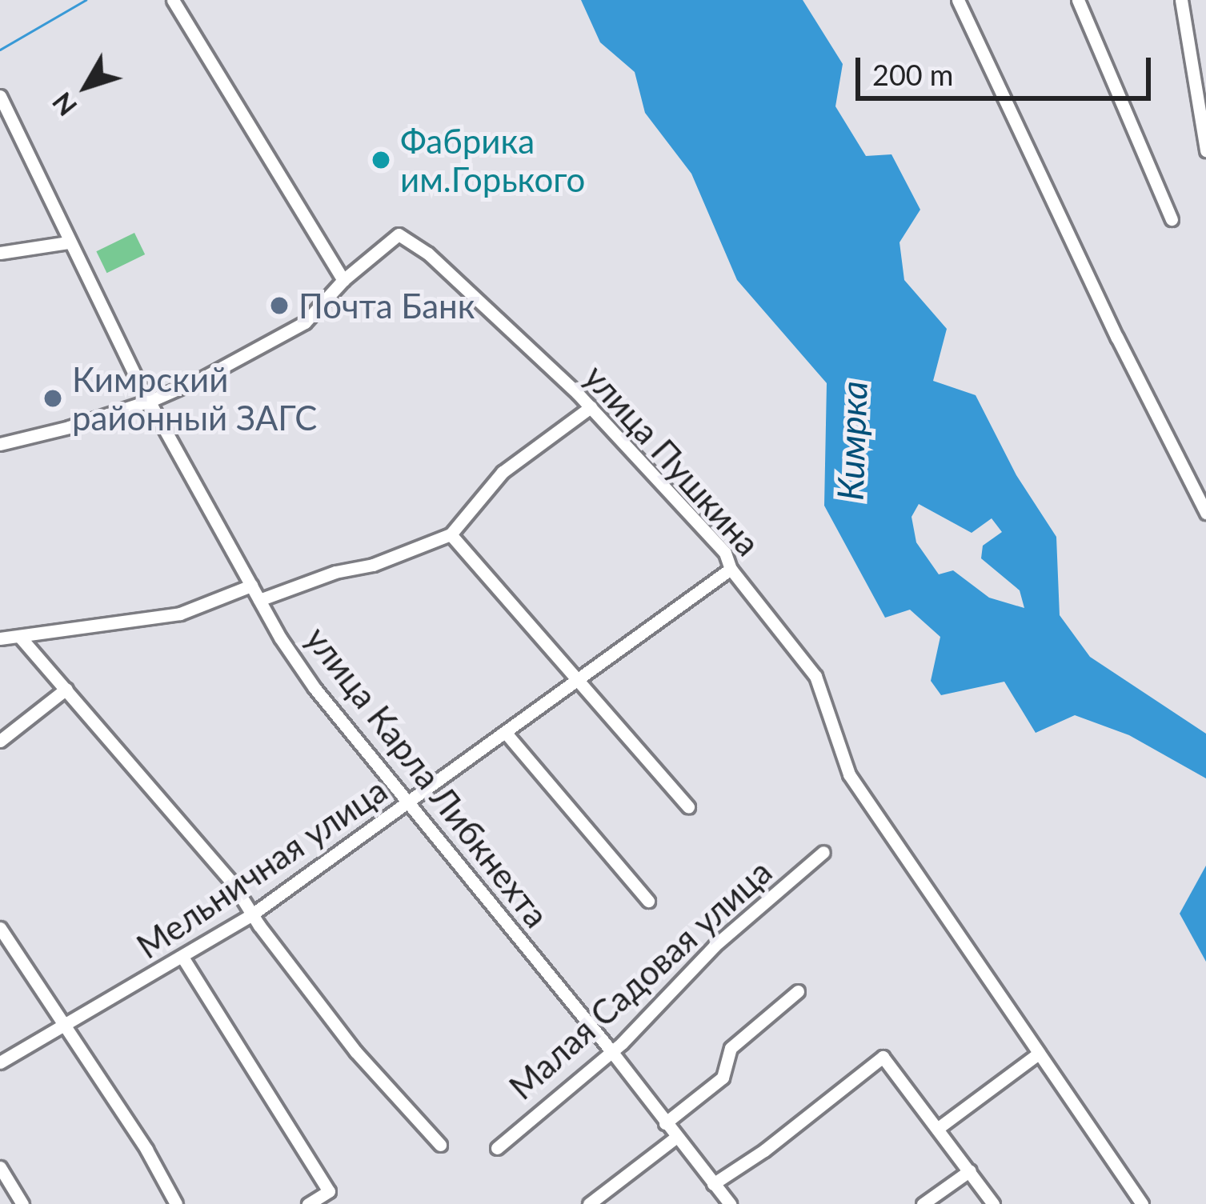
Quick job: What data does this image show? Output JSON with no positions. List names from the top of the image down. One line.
{"streets":{"street":["улица Пушкина","улица Карла Либкнехта","Мельничная улица","Малая Садовая улица"]},"crossings":[["улица Пушкина","Мельничная улица"],["улица Карла Либкнехта","Мельничная улица"],["улица Карла Либкнехта","Малая Садовая улица"]],"water":["Кимрка"],"places":["Фабрика им.Горького","Почта Банк","Кимрский районный ЗАГС"],"scale_bar":"200 m","north":"bottom left"}
